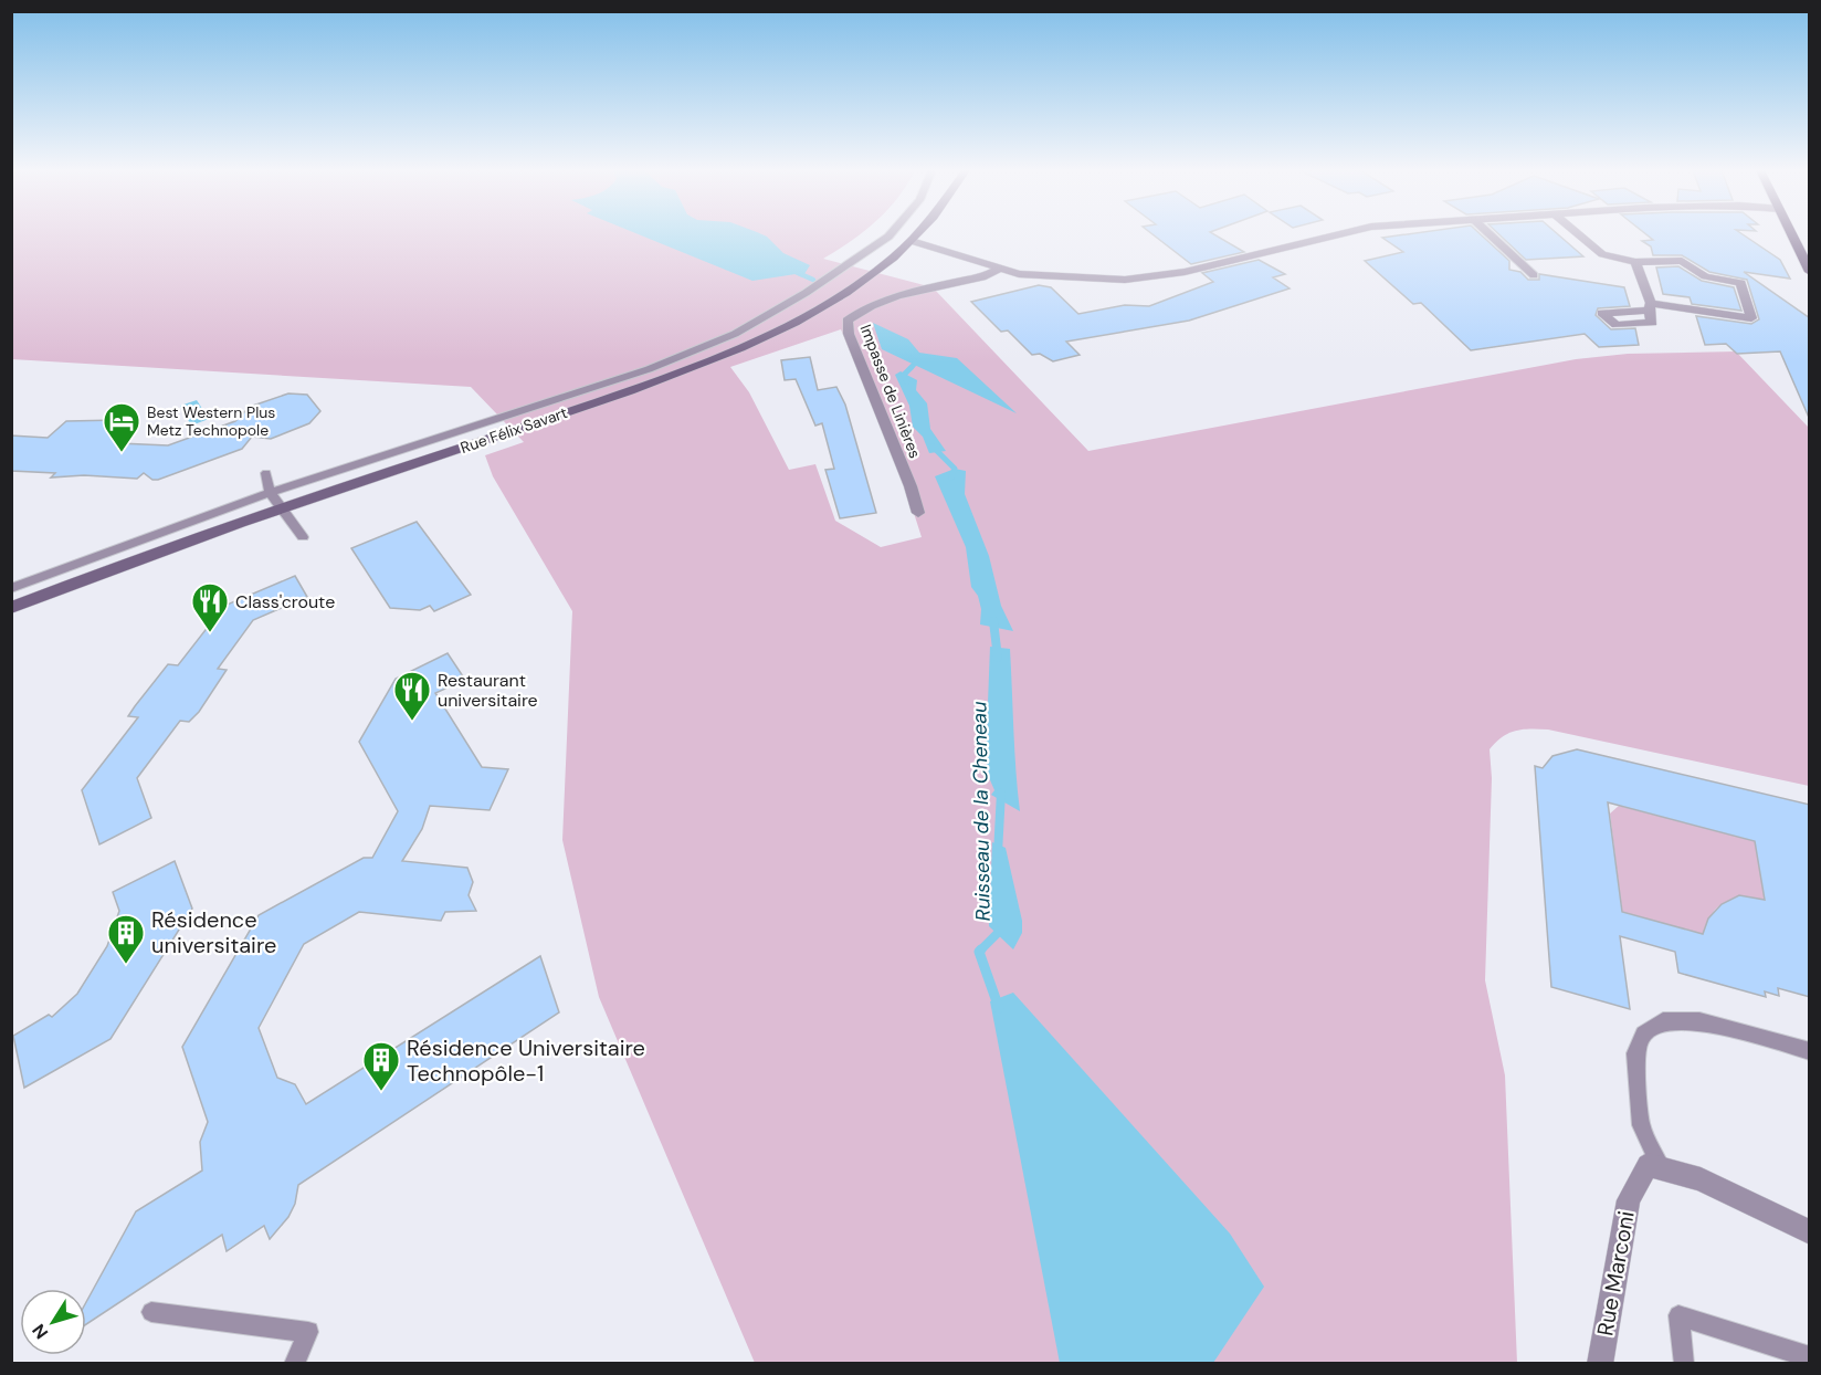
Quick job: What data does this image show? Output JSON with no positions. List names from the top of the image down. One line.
{"streets":{"street":["Impasse de Linières","Rue Félix Savart","Rue Marconi"]},"water":["Ruisseau de la Cheneau"],"places":{"hotel":["Best Western Plus Metz Technopole"],"restaurant":["Class'croute","Restaurant universitaire"],"building":["Résidence universitaire","Résidence Universitaire Technopôle-1"]},"north":"bottom left"}
